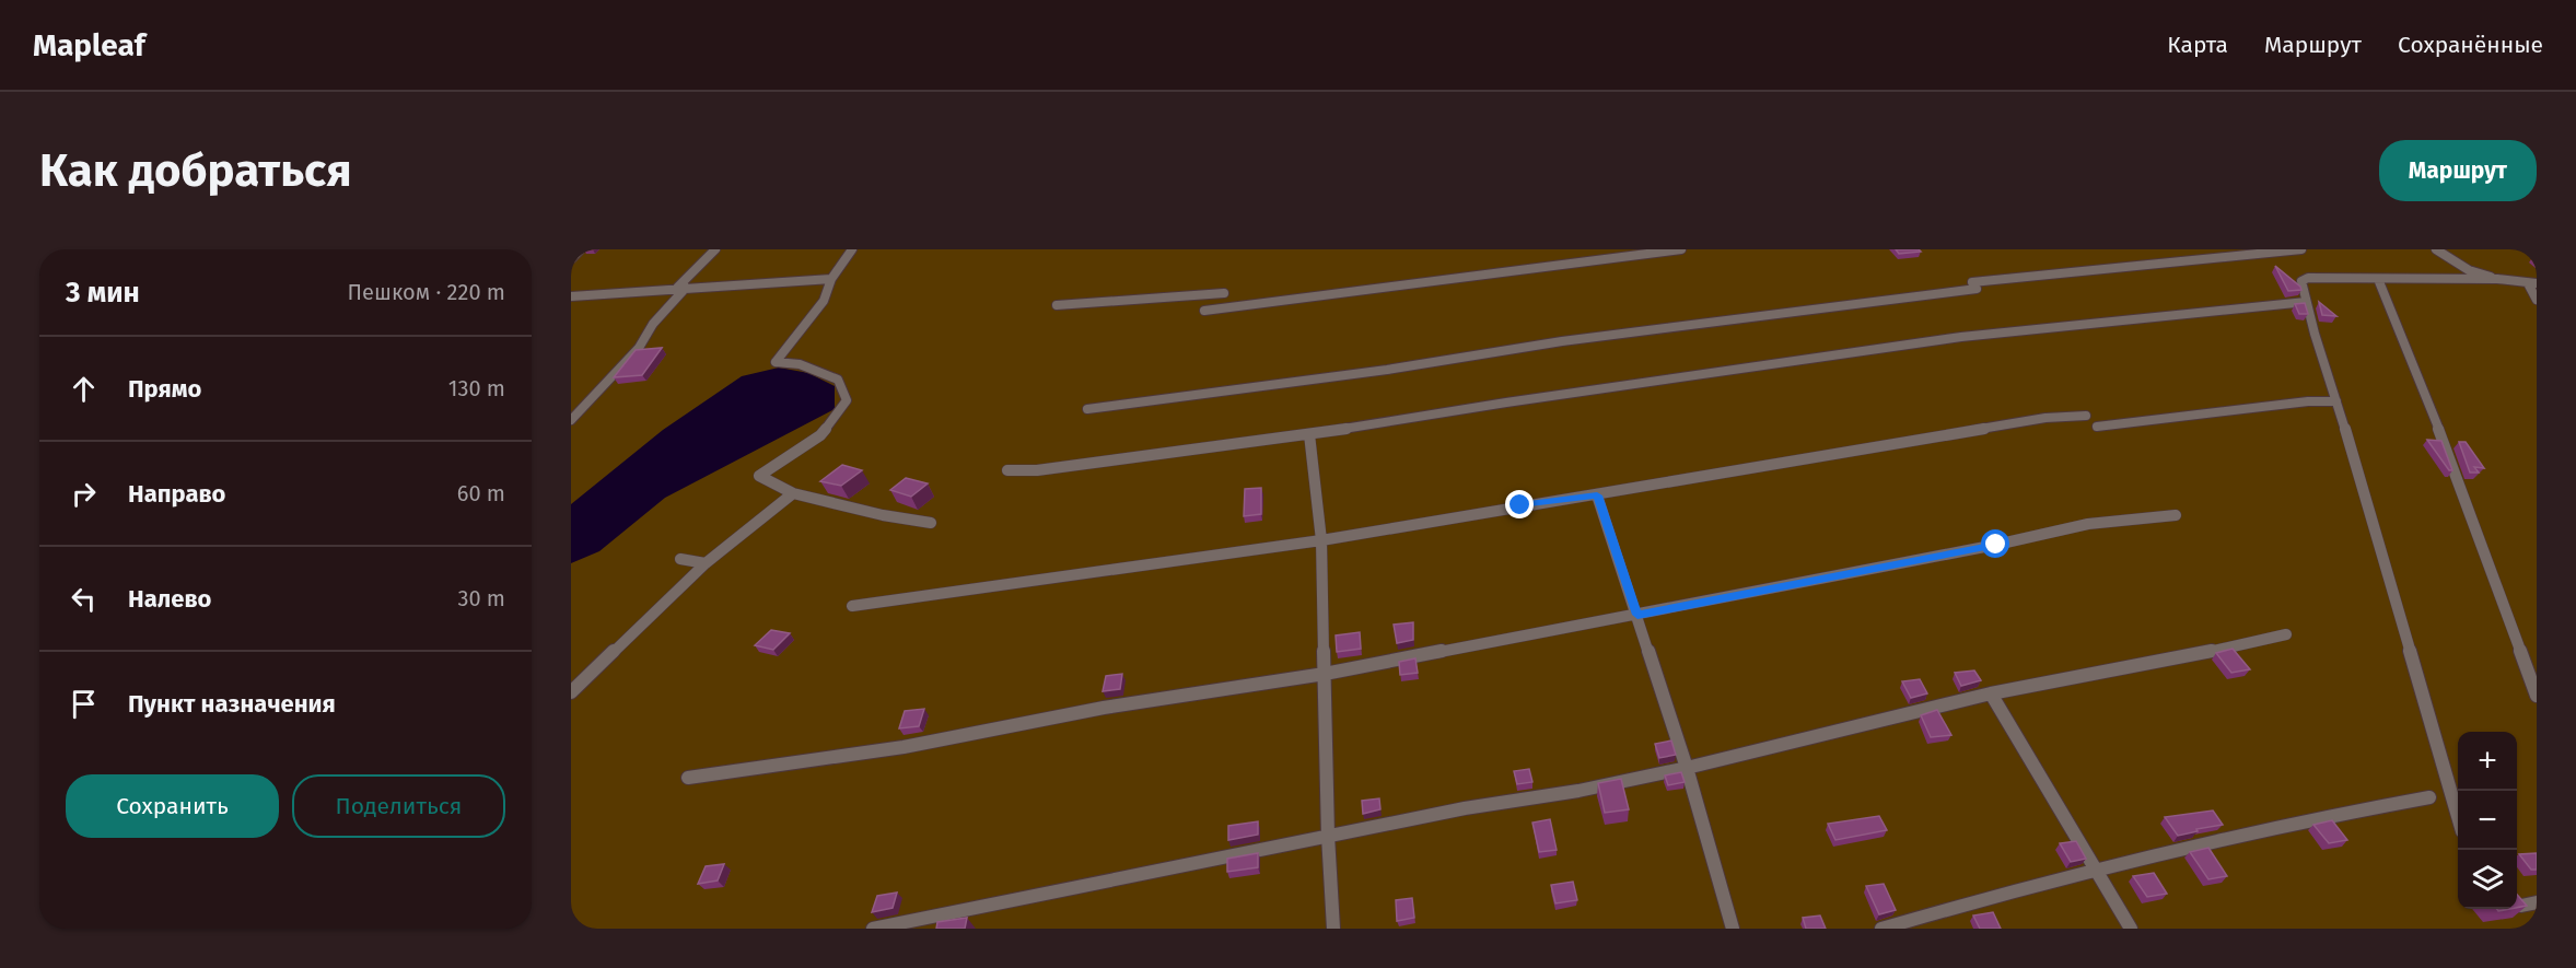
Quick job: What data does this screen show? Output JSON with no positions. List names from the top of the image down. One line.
{"page":{"header":"Mapleaf","nav":["Карта","Маршрут","Сохранённые"],"buttons":["Маршрут",["Сохранить","Поделиться"]],"title":"Как добраться","heading":["3 мин","Пешком · 220 m"],"list":[["Прямо","130 m"],["Направо","60 m"],["Налево","30 m"],"Пункт назначения"],"map_buttons":["+","−"]}}
